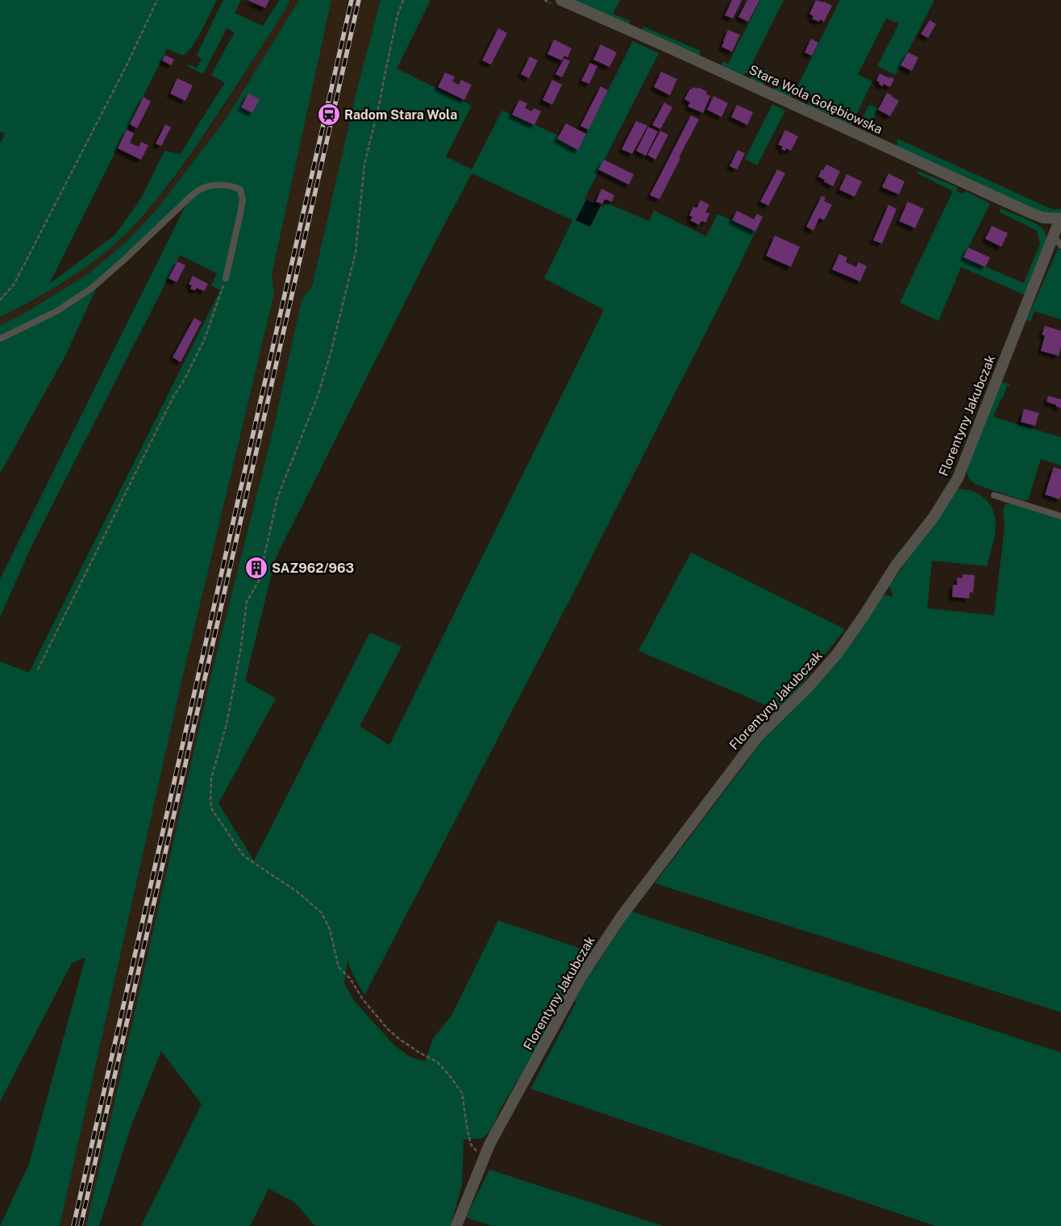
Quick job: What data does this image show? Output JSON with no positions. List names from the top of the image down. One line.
{"streets":{"street":["Stara Wola Gołębiowska","Florentyny Jakubczak"]},"crossings":[["Stara Wola Gołębiowska","Florentyny Jakubczak"]],"places":{"station":["Radom Stara Wola"],"building":["SAZ962/963"]}}
